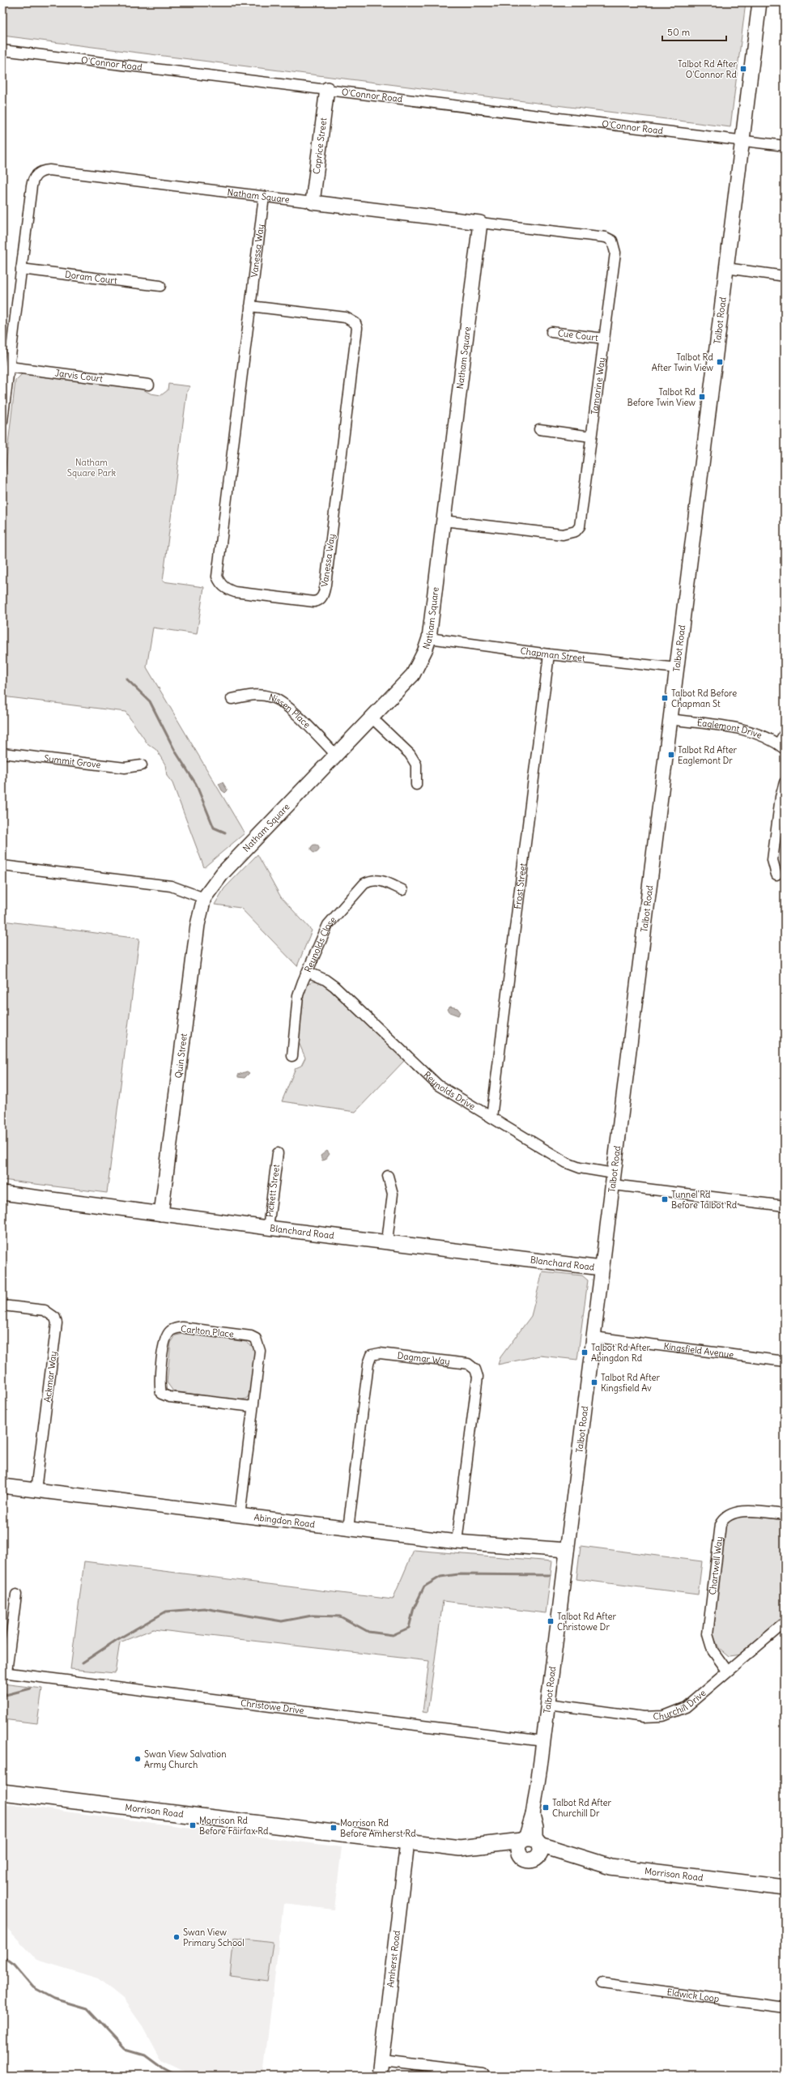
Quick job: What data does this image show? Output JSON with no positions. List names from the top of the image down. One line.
{"streets":{"main road":["Morrison Road"],"street":["O'Connor Road","Caprice Street","Natham Square","Vanessa Way","Doram Court","Talbot Road","Cue Court","Jarvis Court","Tamarine Way","Chapman Street","Nissen Place","Eaglemont Drive","Summit Grove","Frost Street","Reynolds Close","Quin Street","Reynolds Drive","Pickett Street","Blanchard Road","Carlton Place","Kingsfield Avenue","Dagmar Way","Ackmar Way","Abingdon Road","Chartwell Way","Churchill Drive","Christowe Drive","Amherst Road","Eldwick Loop"]},"crossings":[["O'Connor Road","Caprice Street"],["O'Connor Road","Talbot Road"],["Caprice Street","Natham Square"],["Natham Square","Vanessa Way"],["Natham Square","Doram Court"],["Natham Square","Jarvis Court"],["Natham Square","Tamarine Way"],["Natham Square","Chapman Street"],["Natham Square","Nissen Place"],["Natham Square","Quin Street"],["Talbot Road","Chapman Street"],["Talbot Road","Eaglemont Drive"],["Talbot Road","Reynolds Drive"],["Talbot Road","Blanchard Road"],["Talbot Road","Kingsfield Avenue"],["Talbot Road","Abingdon Road"],["Talbot Road","Churchill Drive"],["Talbot Road","Christowe Drive"],["Talbot Road","Morrison Road"],["Cue Court","Tamarine Way"],["Chapman Street","Frost Street"],["Frost Street","Reynolds Drive"],["Reynolds Close","Reynolds Drive"],["Quin Street","Blanchard Road"],["Pickett Street","Blanchard Road"],["Carlton Place","Abingdon Road"],["Dagmar Way","Abingdon Road"],["Ackmar Way","Abingdon Road"],["Chartwell Way","Churchill Drive"],["Morrison Road","Amherst Road"]],"parks":["Natham Square Park"],"places":{"transit":["Talbot Rd After O'Connor Rd","Talbot Rd After Twin View","Talbot Rd Before Twin View","Talbot Rd Before Chapman St","Talbot Rd After Eaglemont Dr","Tunnel Rd Before Talbot Rd","Talbot Rd After Abingdon Rd","Talbot Rd After Kingsfield Av","Talbot Rd After Christowe Dr","Talbot Rd After Churchill Dr","Morrison Rd Before Fairfax Rd","Morrison Rd Before Amherst Rd"],"other":["Swan View Salvation Army Church","Swan View Primary School"]},"scale_bar":"50 m"}
